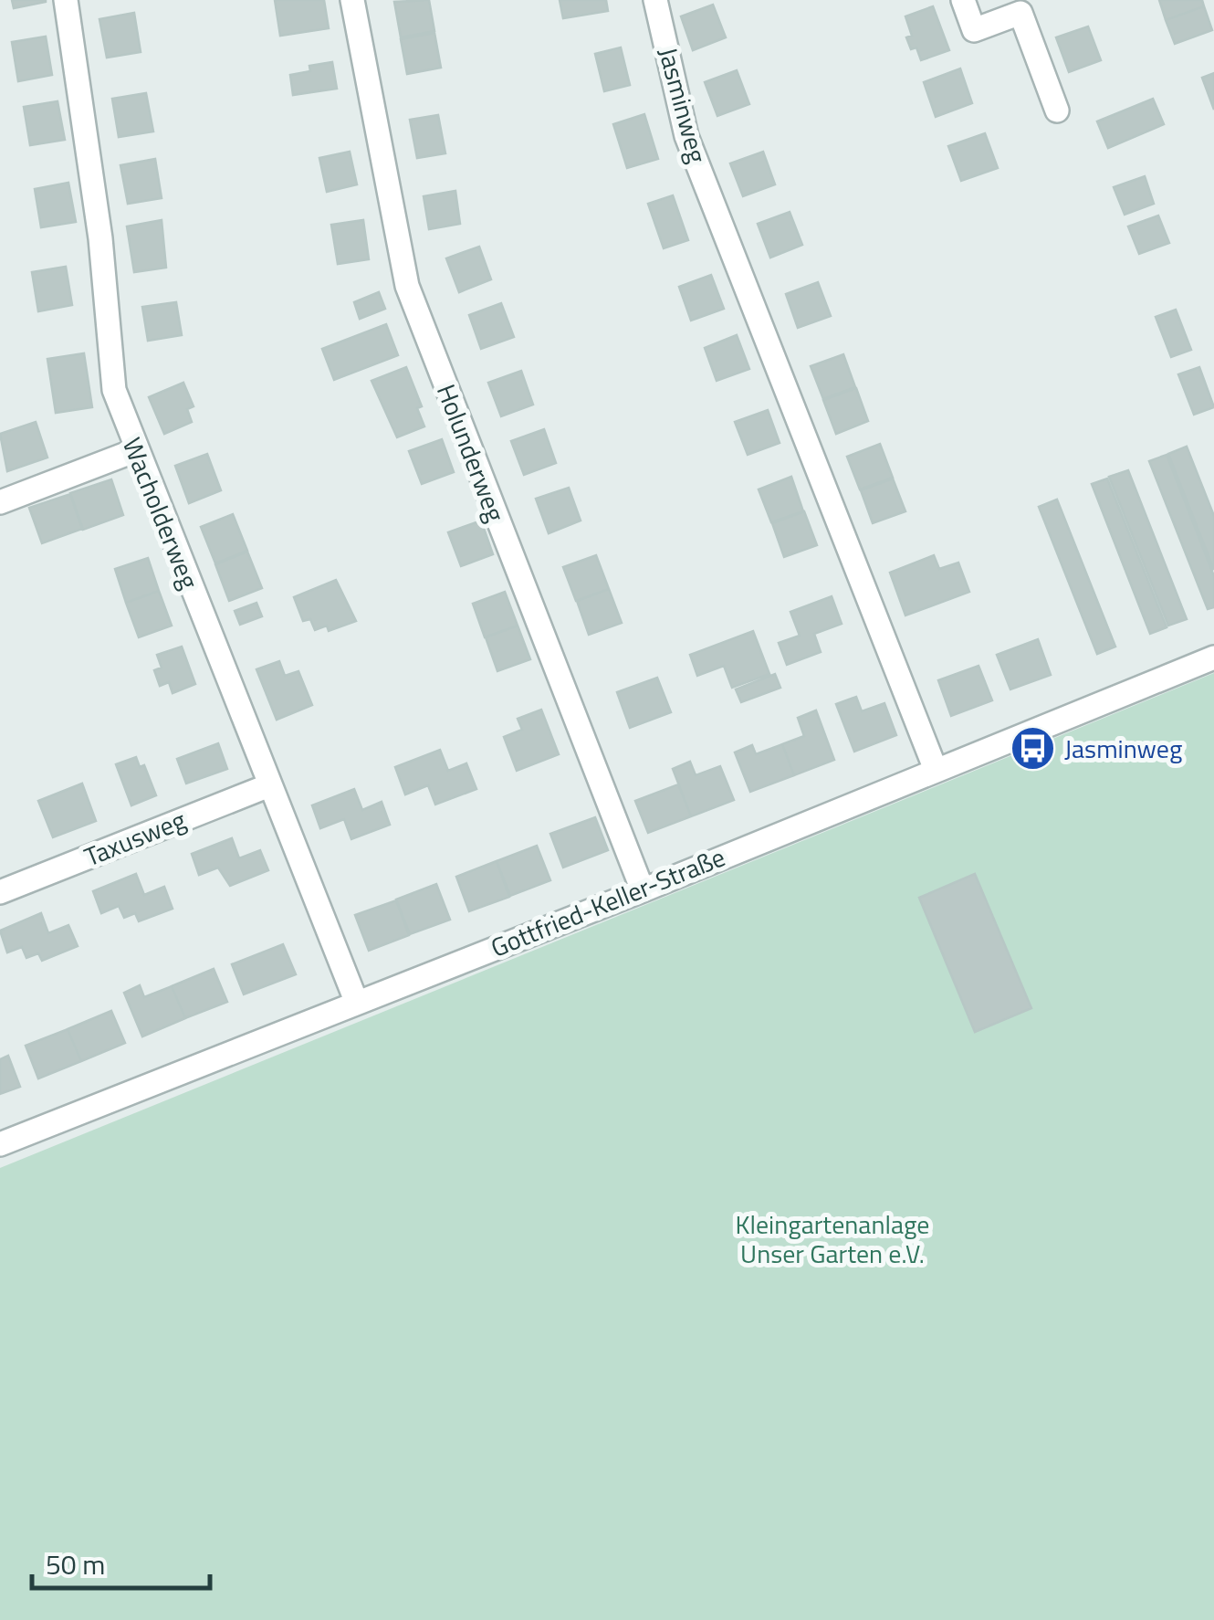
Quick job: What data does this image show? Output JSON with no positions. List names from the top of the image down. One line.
{"streets":{"street":["Jasminweg","Holunderweg","Wacholderweg","Taxusweg","Gottfried-Keller-Straße"]},"crossings":[["Jasminweg","Gottfried-Keller-Straße"],["Holunderweg","Gottfried-Keller-Straße"],["Wacholderweg","Taxusweg"],["Wacholderweg","Gottfried-Keller-Straße"]],"parks":["Kleingartenanlage Unser Garten e.V."],"places":{"bus stop":["Jasminweg"]},"scale_bar":"50 m"}
